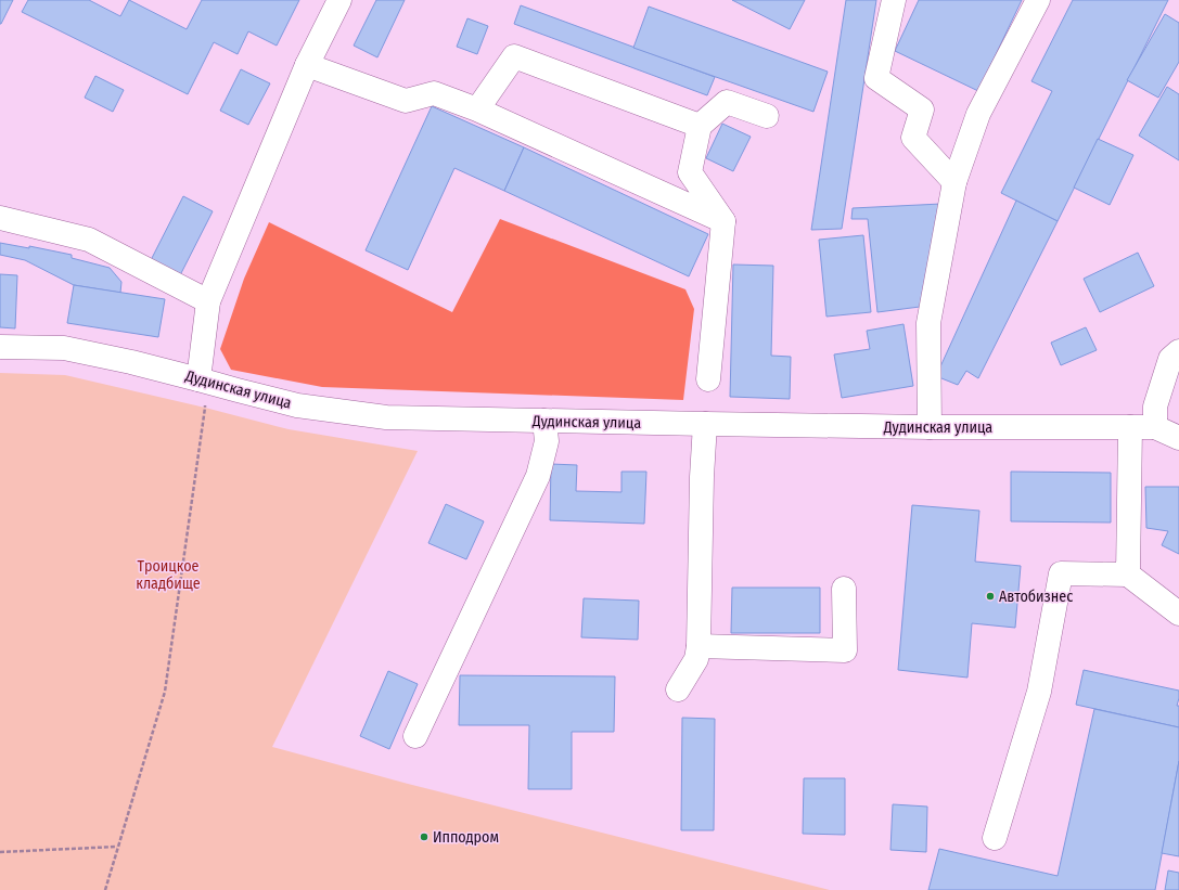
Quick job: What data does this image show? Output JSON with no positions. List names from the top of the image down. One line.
{"streets":{"street":["Дудинская улица"]},"parks":["Троицкое кладбище"],"places":["Автобизнес","Ипподром"]}
